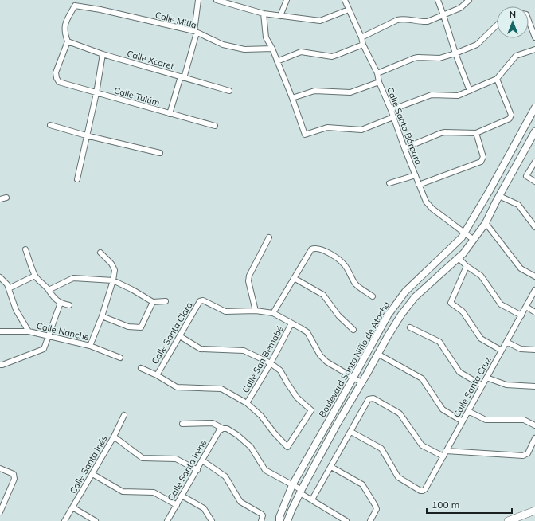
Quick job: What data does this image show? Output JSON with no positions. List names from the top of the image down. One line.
{"streets":{"street":["Calle Mitla","Calle Xcaret","Calle Tulúm","Calle Santa Bárbara","Calle Nanche","Calle Santa Clara","Calle San Bernabé","Boulevard Santo Niño de Atocha","Calle Santa Cruz","Calle Santa Inés","Calle Santa Irene"]},"crossings":[["Calle Xcaret","Calle Tulúm"],["Calle Santa Bárbara","Boulevard Santo Niño de Atocha"]],"scale_bar":"100 m","north":"top"}
